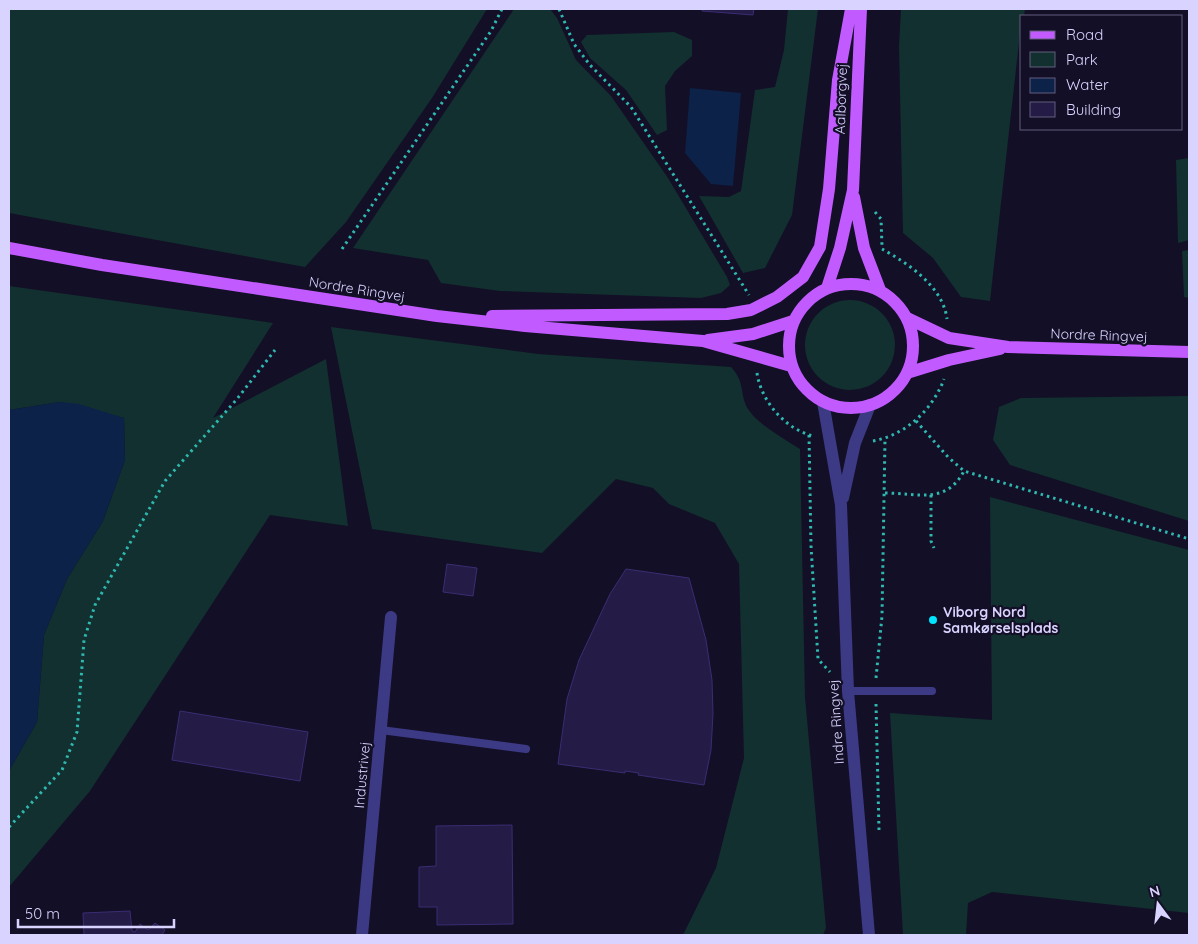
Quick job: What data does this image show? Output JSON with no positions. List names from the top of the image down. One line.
{"streets":{"main road":["Aalborgvej","Nordre Ringvej"],"street":["Indre Ringvej","Industrivej"]},"crossings":[["Aalborgvej","Nordre Ringvej"],["Aalborgvej","Indre Ringvej"],["Nordre Ringvej","Indre Ringvej"]],"places":["Viborg Nord Samkørselsplads"],"legend":["Road","Park","Water","Building"],"scale_bar":"50 m","north":"top"}
